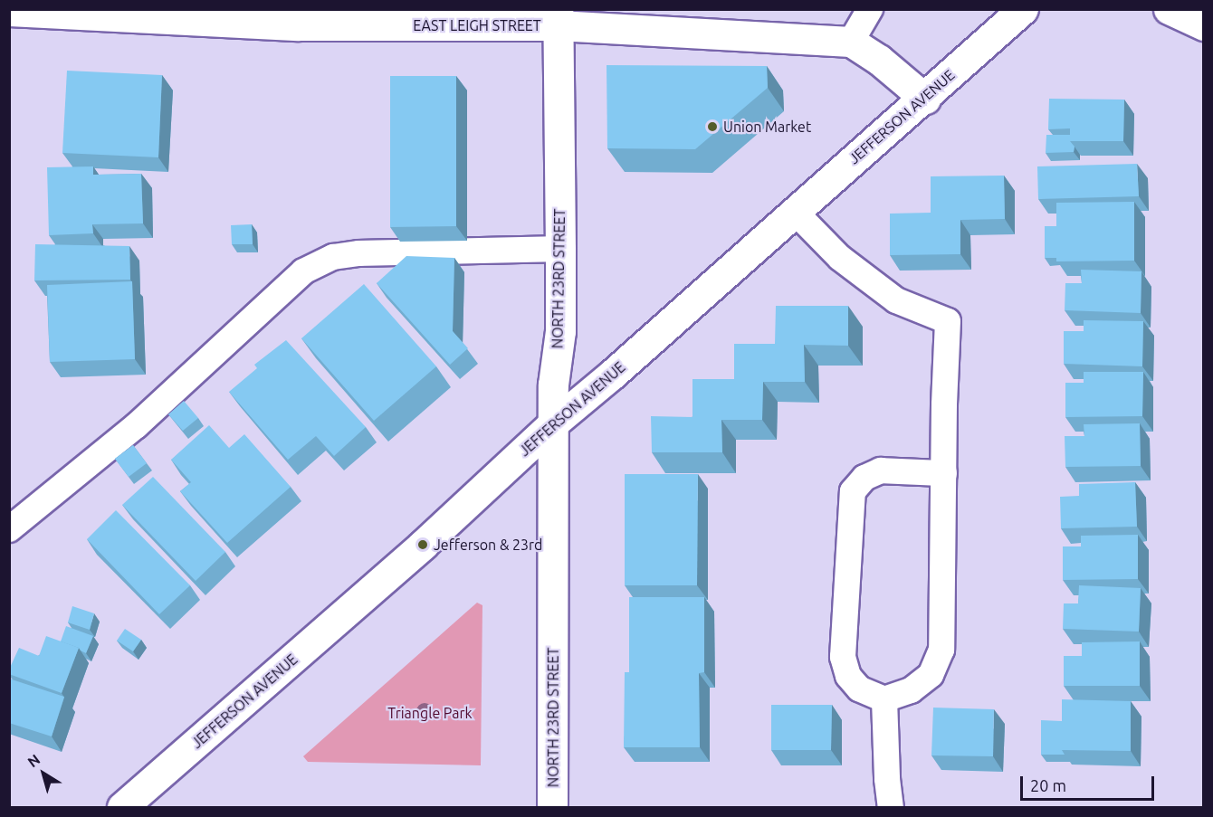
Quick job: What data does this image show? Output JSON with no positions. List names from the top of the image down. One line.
{"streets":{"street":["EAST LEIGH STREET","JEFFERSON AVENUE","NORTH 23RD STREET"]},"crossings":[["EAST LEIGH STREET","JEFFERSON AVENUE"],["EAST LEIGH STREET","NORTH 23RD STREET"],["JEFFERSON AVENUE","NORTH 23RD STREET"]],"parks":["Triangle Park"],"places":["Union Market","Jefferson & 23rd"],"scale_bar":"20 m","north":"top left"}
